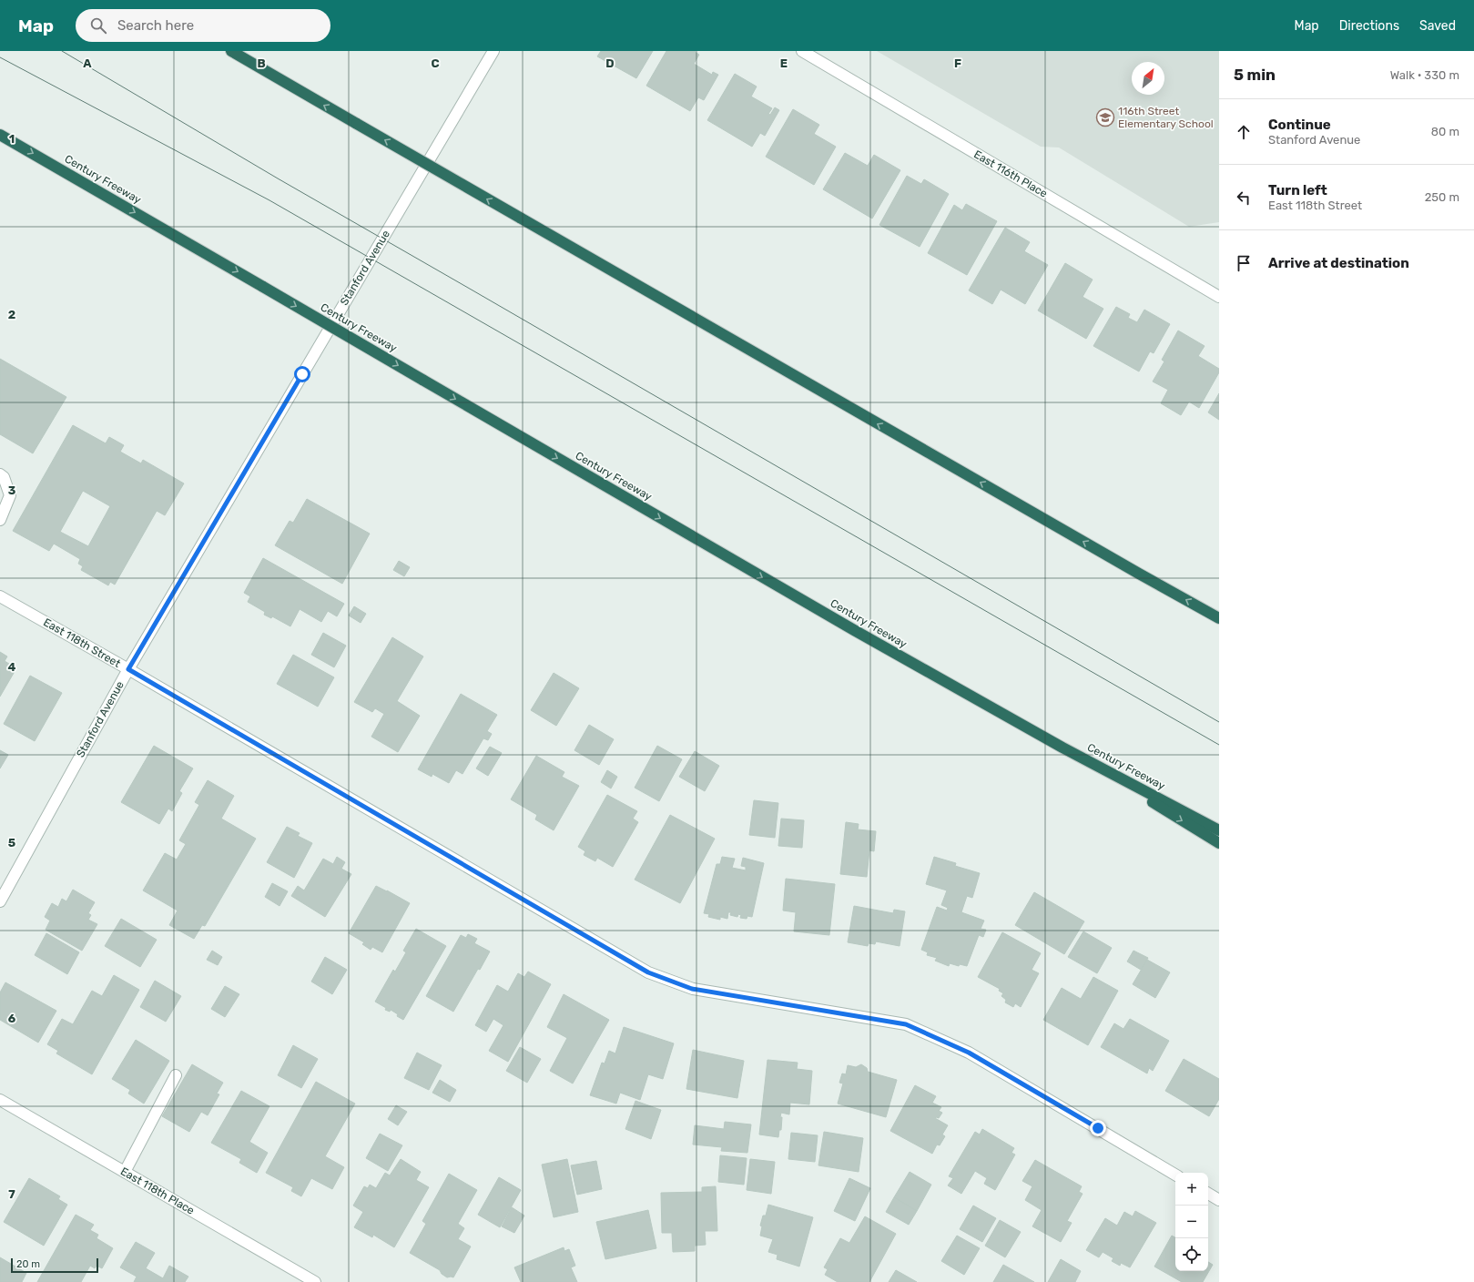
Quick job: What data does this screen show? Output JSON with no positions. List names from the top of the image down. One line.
{"streets":{"highway":["Century Freeway"],"street":["East 116th Place","Stanford Avenue","East 118th Street","East 118th Place"]},"crossings":[["Stanford Avenue","East 118th Street"]],"one_way":["Century Freeway"],"places":{"school or university":["116th Street Elementary School"]},"scale_bar":"20 m","north":"top right","page":{"header":"Map","search":"Search here","nav":["Map","Directions","Saved"],"heading":["5 min","Walk · 330 m"],"list":[["Continue","Stanford Avenue","80 m"],["Turn left","East 118th Street","250 m"],"Arrive at destination"],"map_buttons":["+","−"],"scale":"20 m"},"grid":{"columns":["A","B","C","D","E","F"],"rows":["1","2","3","4","5","6","7"]}}
